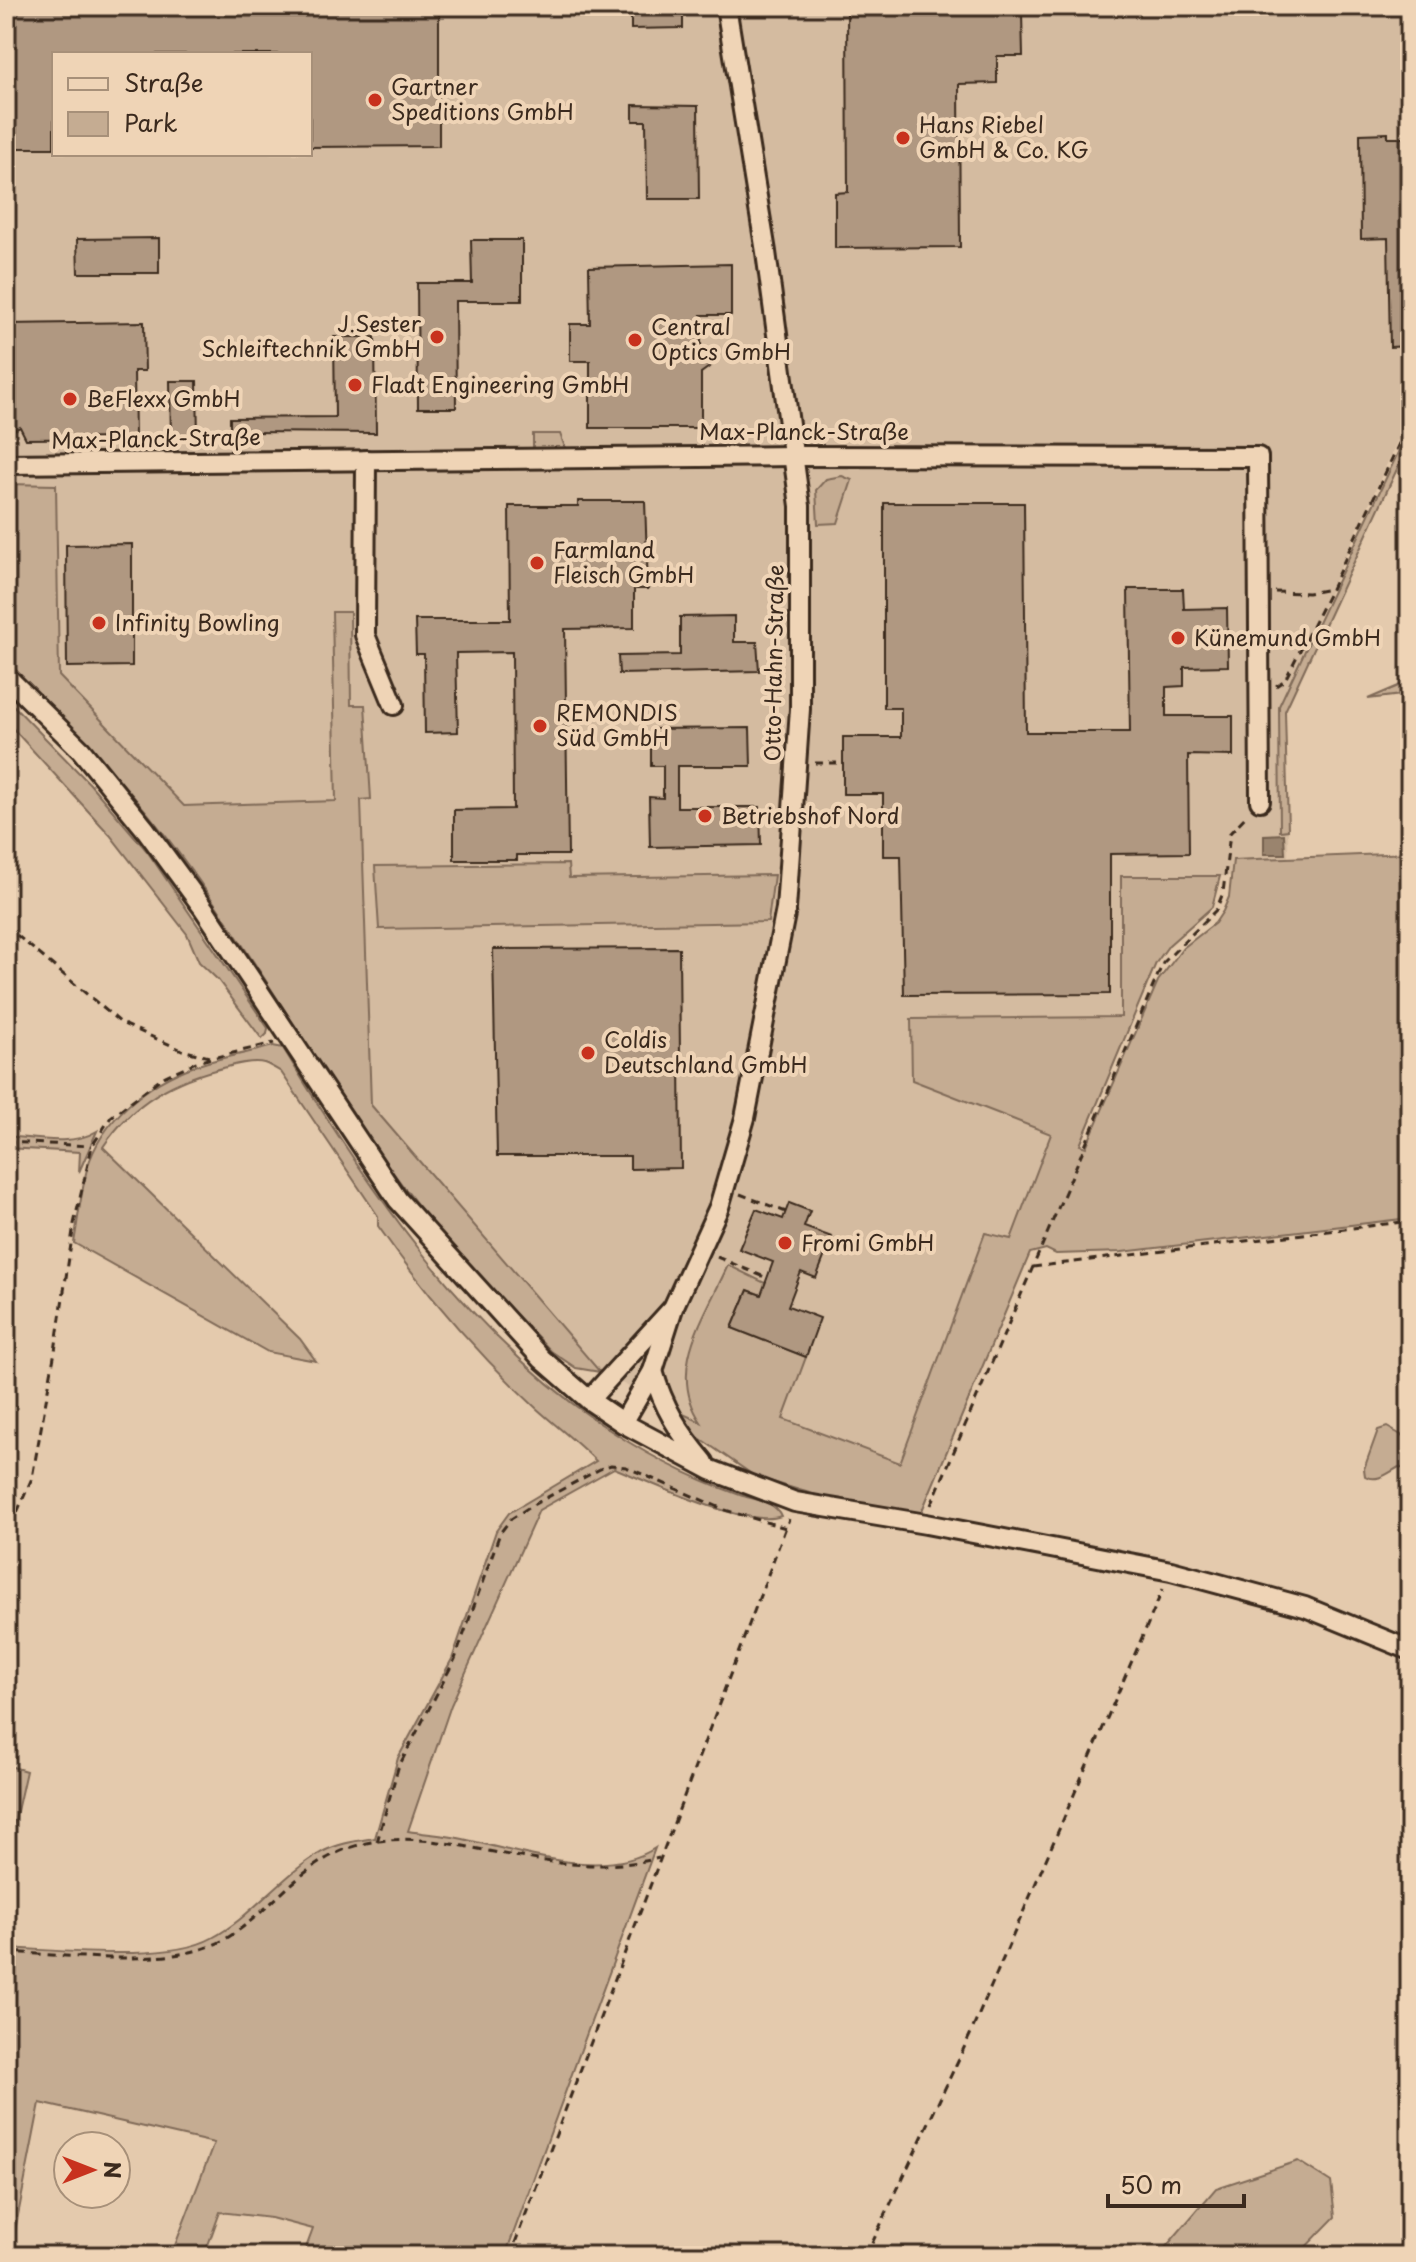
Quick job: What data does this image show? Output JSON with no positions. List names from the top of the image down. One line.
{"streets":{"street":["Max-Planck-Straße","Otto-Hahn-Straße"]},"crossings":[["Max-Planck-Straße","Otto-Hahn-Straße"]],"places":["Gartner Speditions GmbH","Hans Riebel GmbH & Co. KG","J.Sester Schleiftechnik GmbH","Central Optics GmbH","Fladt Engineering GmbH","BeFlexx GmbH","Farmland Fleisch GmbH","Infinity Bowling","Künemund GmbH","REMONDIS Süd GmbH","Betriebshof Nord","Coldis Deutschland GmbH","Fromi GmbH"],"legend":["Straße","Park"],"scale_bar":"50 m","north":"right"}
